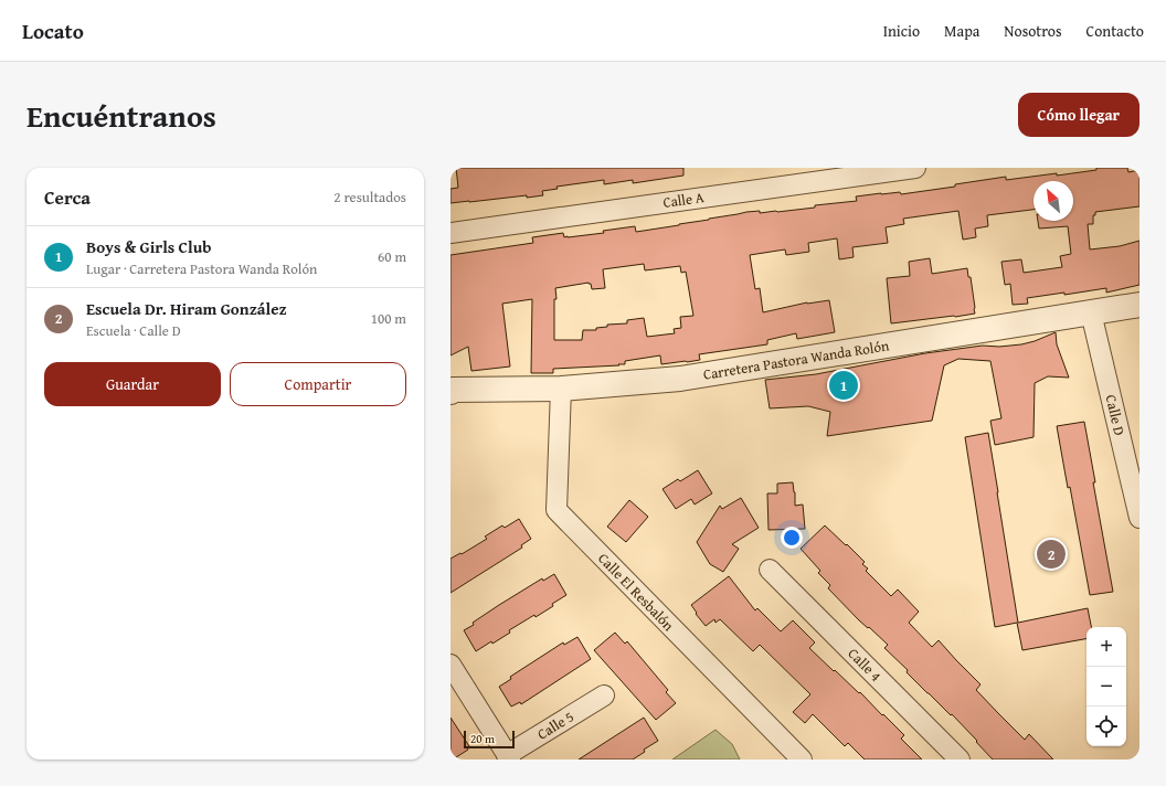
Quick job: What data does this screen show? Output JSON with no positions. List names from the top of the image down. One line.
{"streets":{"street":["Calle A","Carretera Pastora Wanda Rolón","Calle D","Calle El Resbalón","Calle 4","Calle 5"]},"crossings":[["Carretera Pastora Wanda Rolón","Calle D"],["Carretera Pastora Wanda Rolón","Calle El Resbalón"]],"scale_bar":"20 m","north":"top left","page":{"header":"Locato","nav":["Inicio","Mapa","Nosotros","Contacto"],"title":"Encuéntranos","buttons":["Cómo llegar",["Guardar","Compartir"]],"heading":["Cerca","2 resultados"],"list":[{"mark":"1","name":"Boys & Girls Club","note":"Lugar · Carretera Pastora Wanda Rolón","value":"60 m"},{"mark":"2","name":"Escuela Dr. Hiram González","note":"Escuela · Calle D","value":"100 m"}],"pins":["1","2"],"map_buttons":["+","−"],"scale":"20 m"}}
